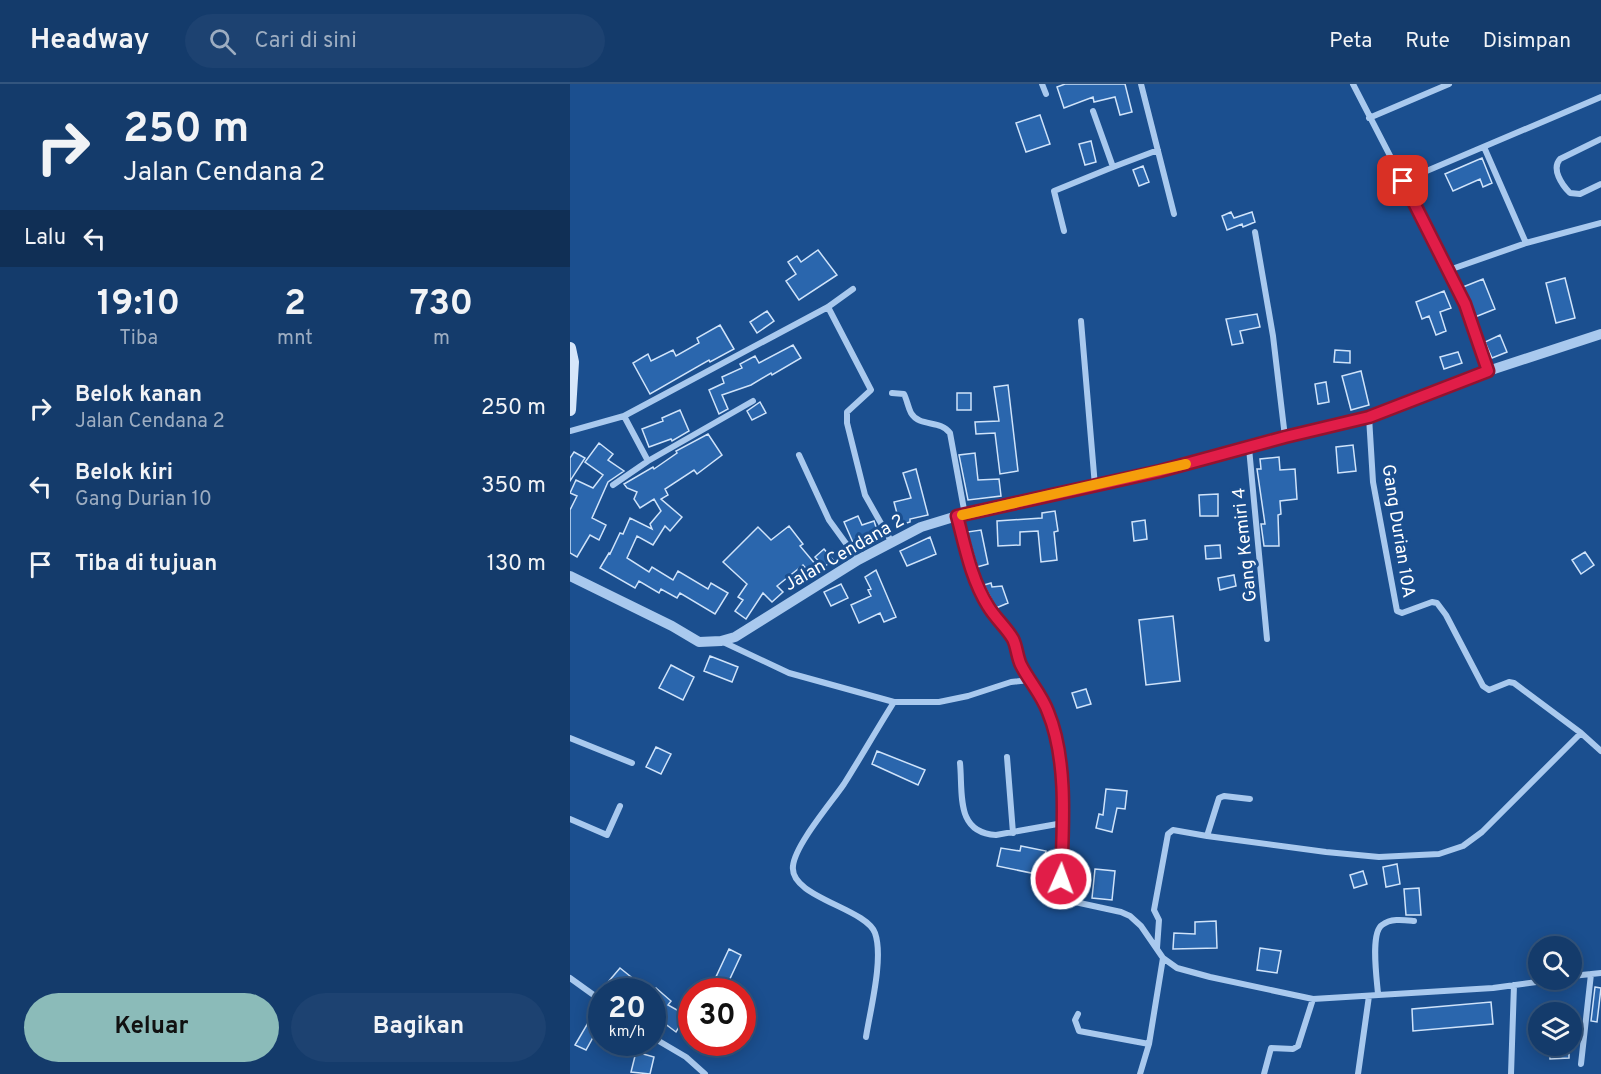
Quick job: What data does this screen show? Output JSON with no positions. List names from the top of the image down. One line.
{"streets":{"street":["Gang Durian 10A","Gang Kemiri 4","Jalan Cendana 2"]},"crossings":[["Gang Durian 10A","Jalan Cendana 2"],["Gang Kemiri 4","Jalan Cendana 2"]],"page":{"header":"Headway","search":"Cari di sini","nav":["Peta","Rute","Disimpan"],"turn":["250 m","Jalan Cendana 2"],"then":"Lalu","eta":["19:10","Tiba","2","mnt","730","m"],"list":[{"name":"Belok kanan","note":"Jalan Cendana 2","value":"250 m"},{"name":"Belok kiri","note":"Gang Durian 10","value":"350 m"},{"name":"Tiba di tujuan","value":"130 m"}],"speed":"20 km/h","limit":"30","buttons":["Keluar","Bagikan"]}}
